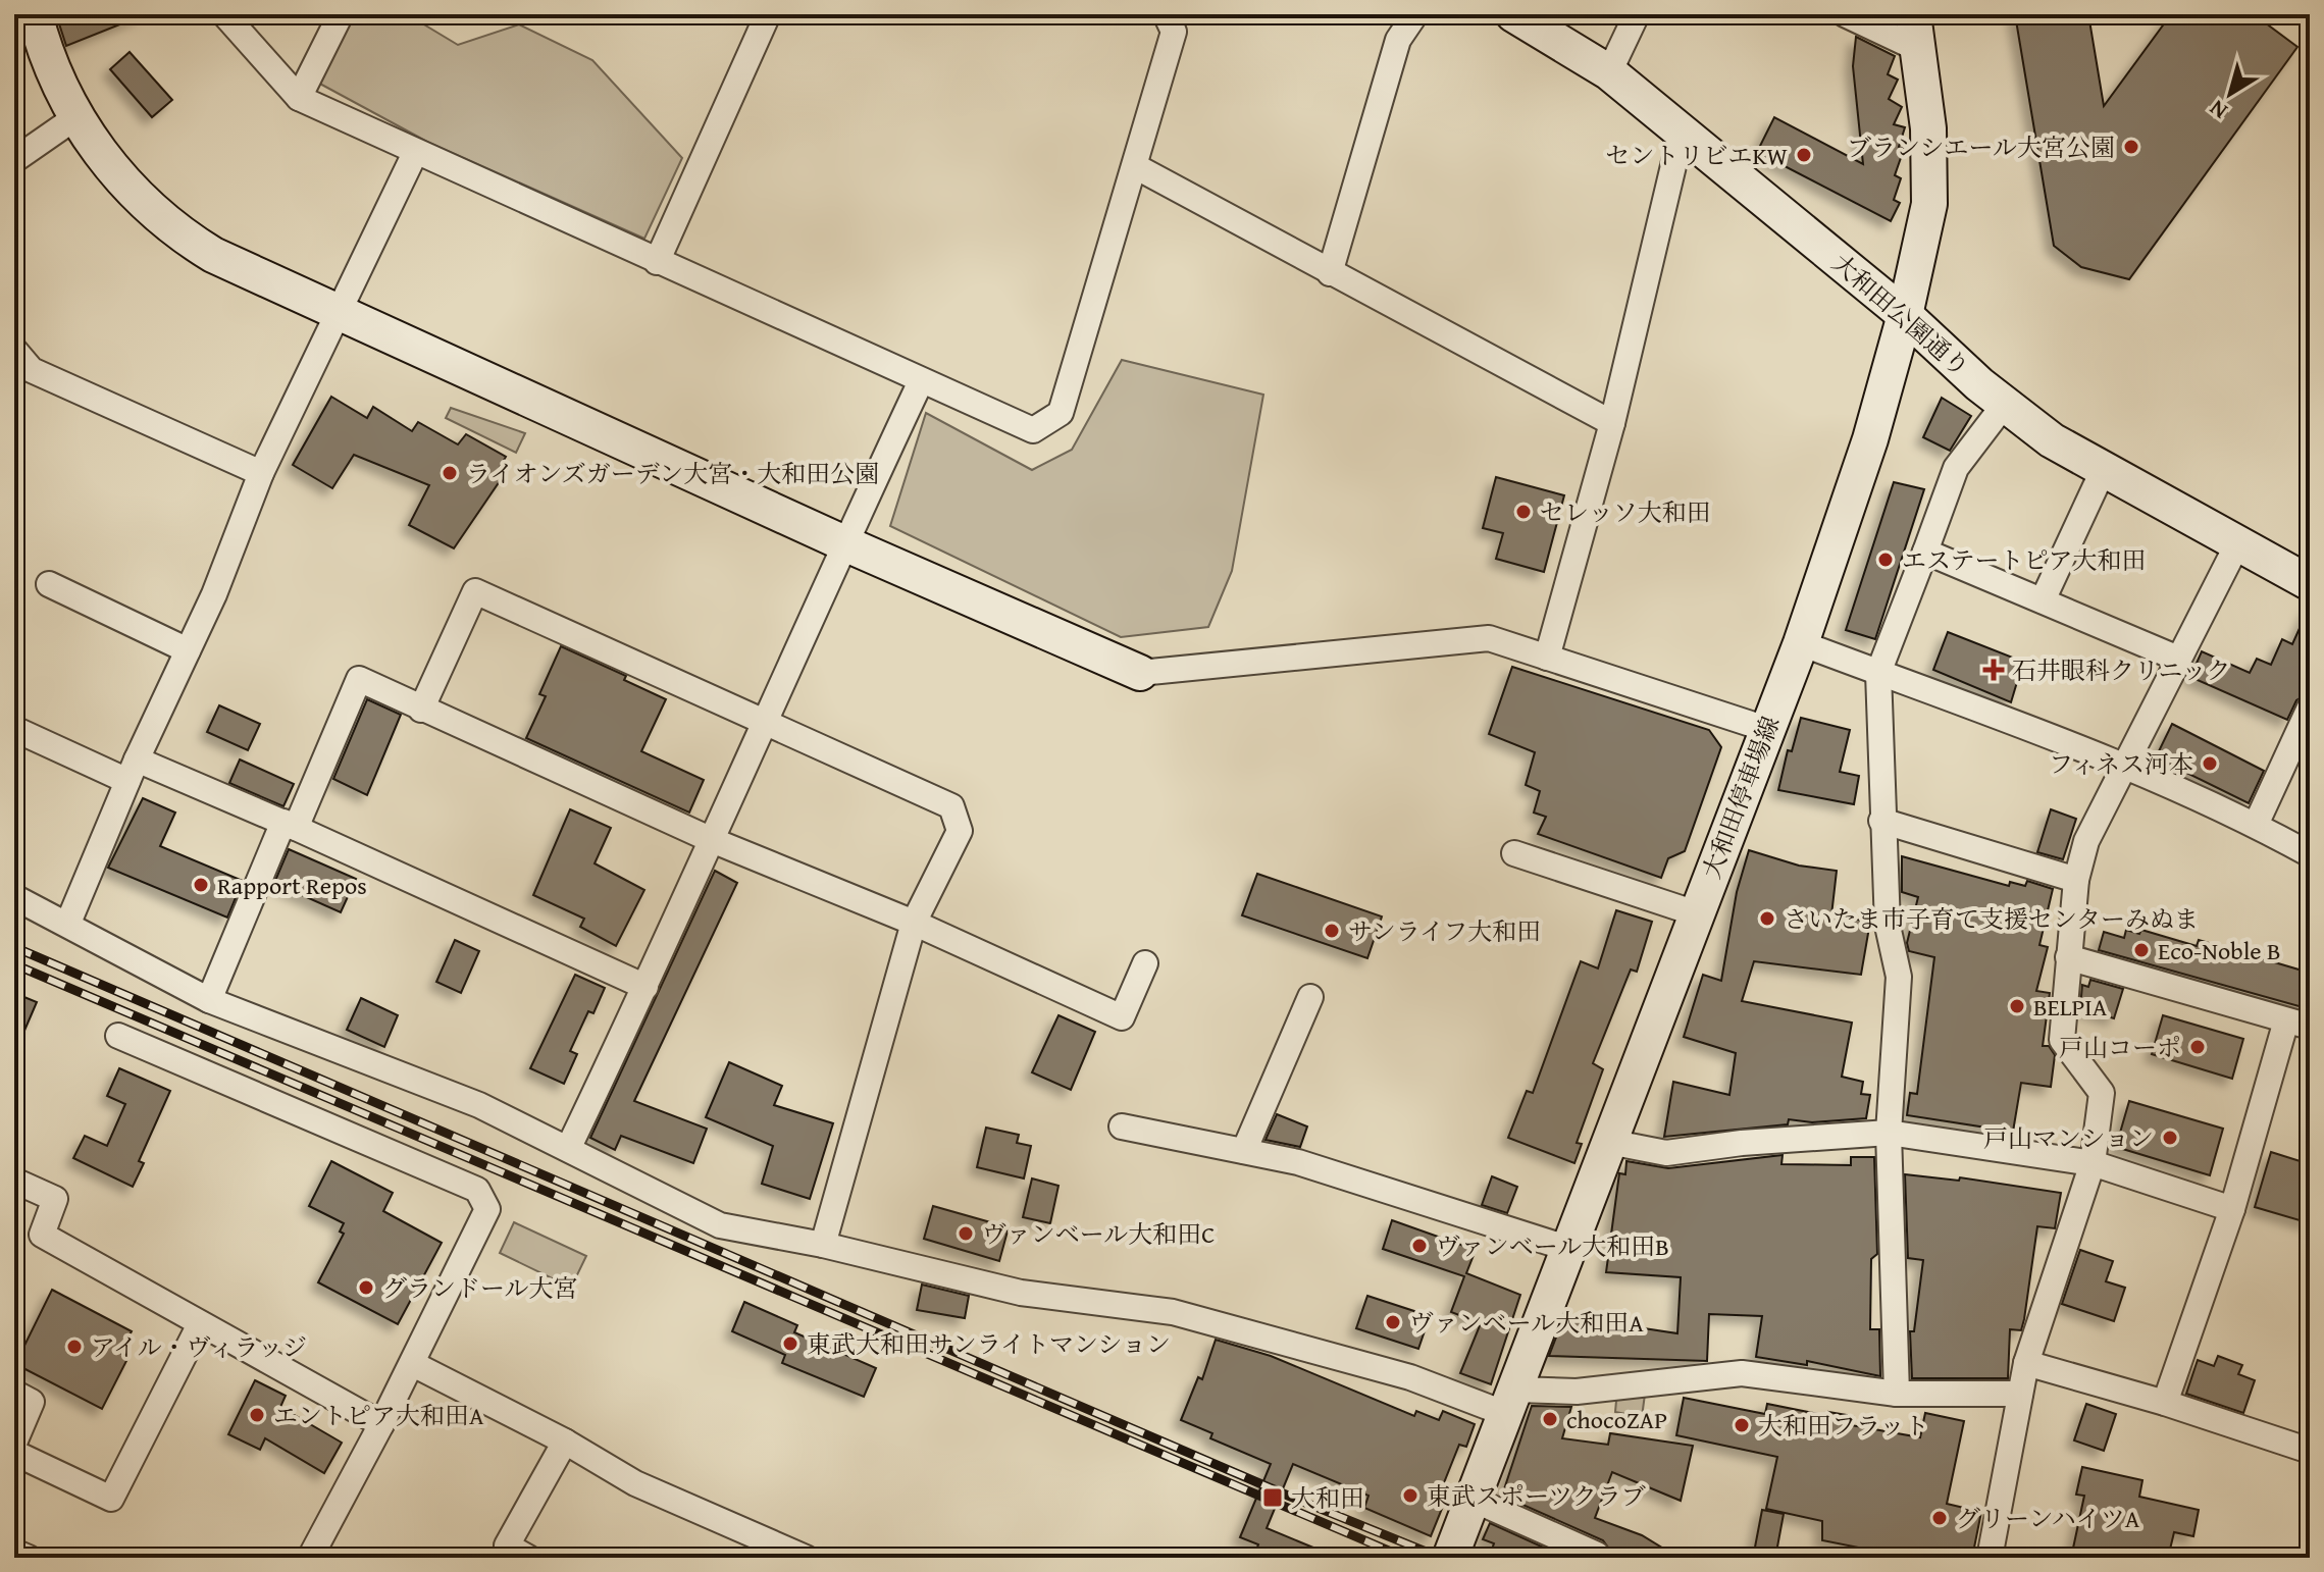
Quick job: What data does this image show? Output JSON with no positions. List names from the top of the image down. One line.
{"streets":{"street":["大和田公園通り","大和田停車場線"]},"crossings":[["大和田公園通り","大和田停車場線"]],"places":{"other":["ブランシエール大宮公園","セントリビエKW","ライオンズガーデン大宮・大和田公園","セレッソ大和田","エステートピア大和田","フィネス河本","Rapport Repos","さいたま市子育て支援センターみぬま","サンライフ大和田","Eco-Noble B","BELPIA","戸山コーポ","戸山マンション","ヴァンベール大和田C","ヴァンベール大和田B","グランドール大宮","ヴァンベール大和田A","東武大和田サンライトマンション","アイル・ヴィラッジ","エントピア大和田A","chocoZAP","大和田フラット","東武スポーツクラブ","グリーンハイツA"],"health":["石井眼科クリニック"],"transit":["大和田"]},"north":"bottom left"}
